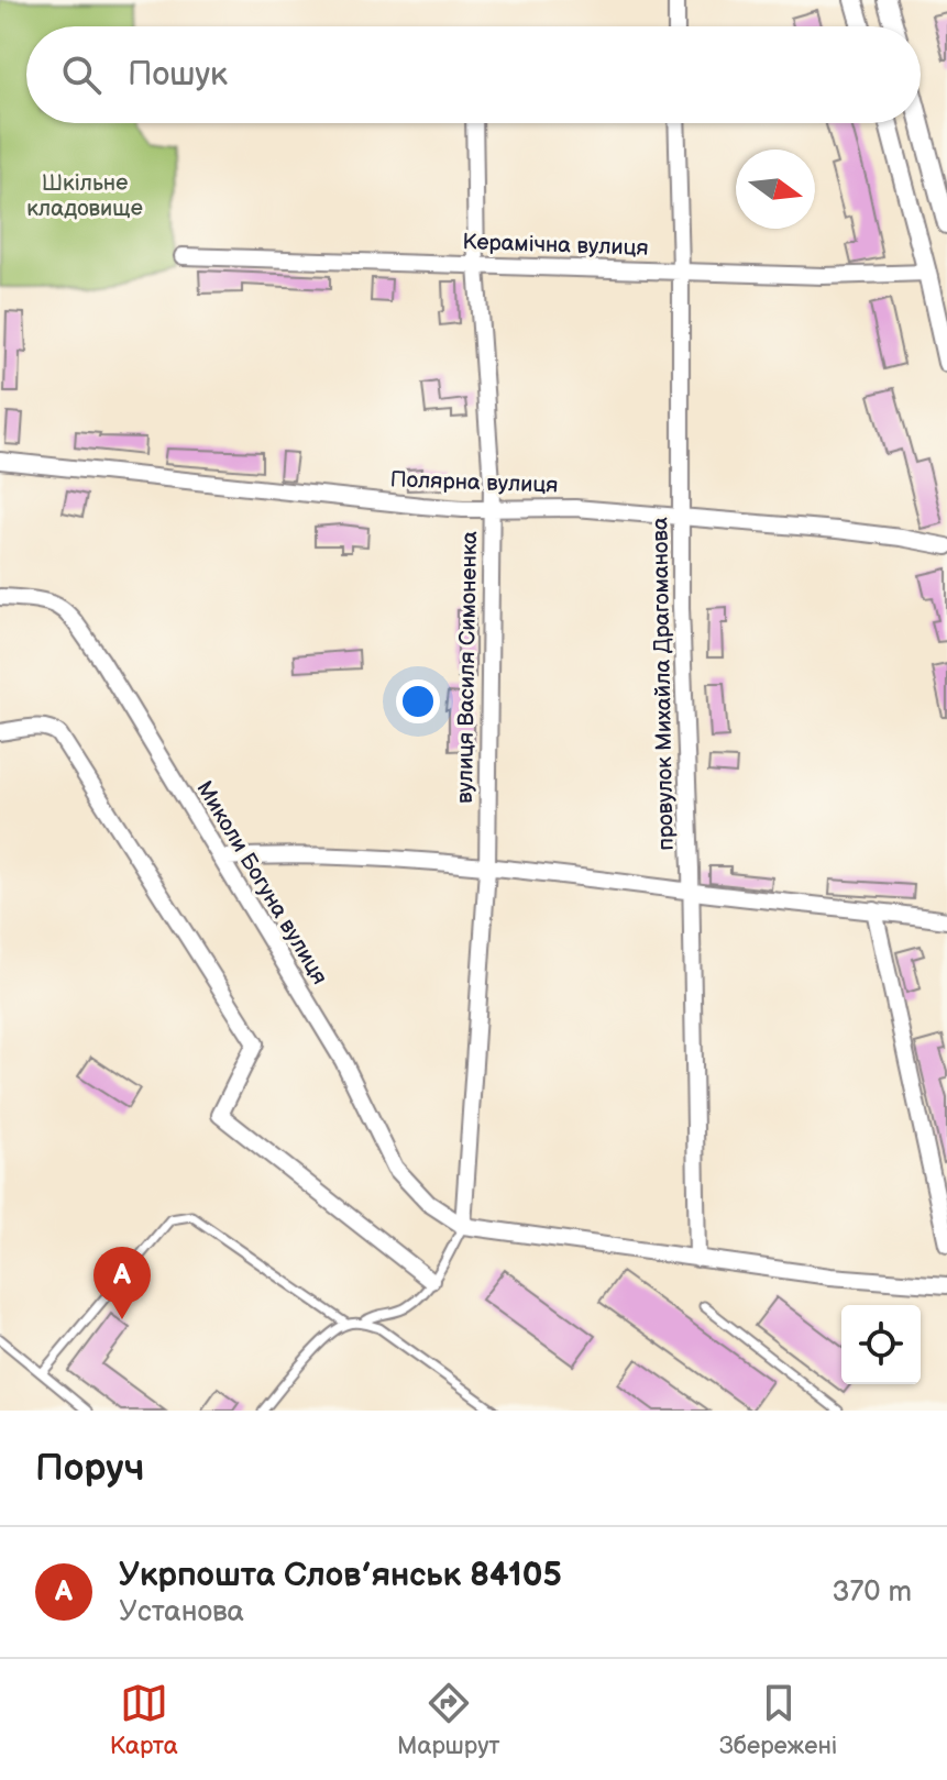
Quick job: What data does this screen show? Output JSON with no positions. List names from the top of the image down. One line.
{"streets":{"street":["Керамічна вулиця","Полярна вулиця","вулиця Василя Симоненка","провулок Михайла Драгоманова","Миколи Богуна вулиця"]},"crossings":[["Керамічна вулиця","вулиця Василя Симоненка"],["Керамічна вулиця","провулок Михайла Драгоманова"],["Полярна вулиця","вулиця Василя Симоненка"],["Полярна вулиця","провулок Михайла Драгоманова"],["вулиця Василя Симоненка","Миколи Богуна вулиця"]],"parks":["Шкільне кладовище"],"north":"right","page":{"search":"Пошук","pins":"A","heading":"Поруч","list":[{"mark":"A","name":"Укрпошта Слов’янськ 84105","note":"Установа","value":"370 m"}],"nav":["Карта","Маршрут","Збережені"]}}
